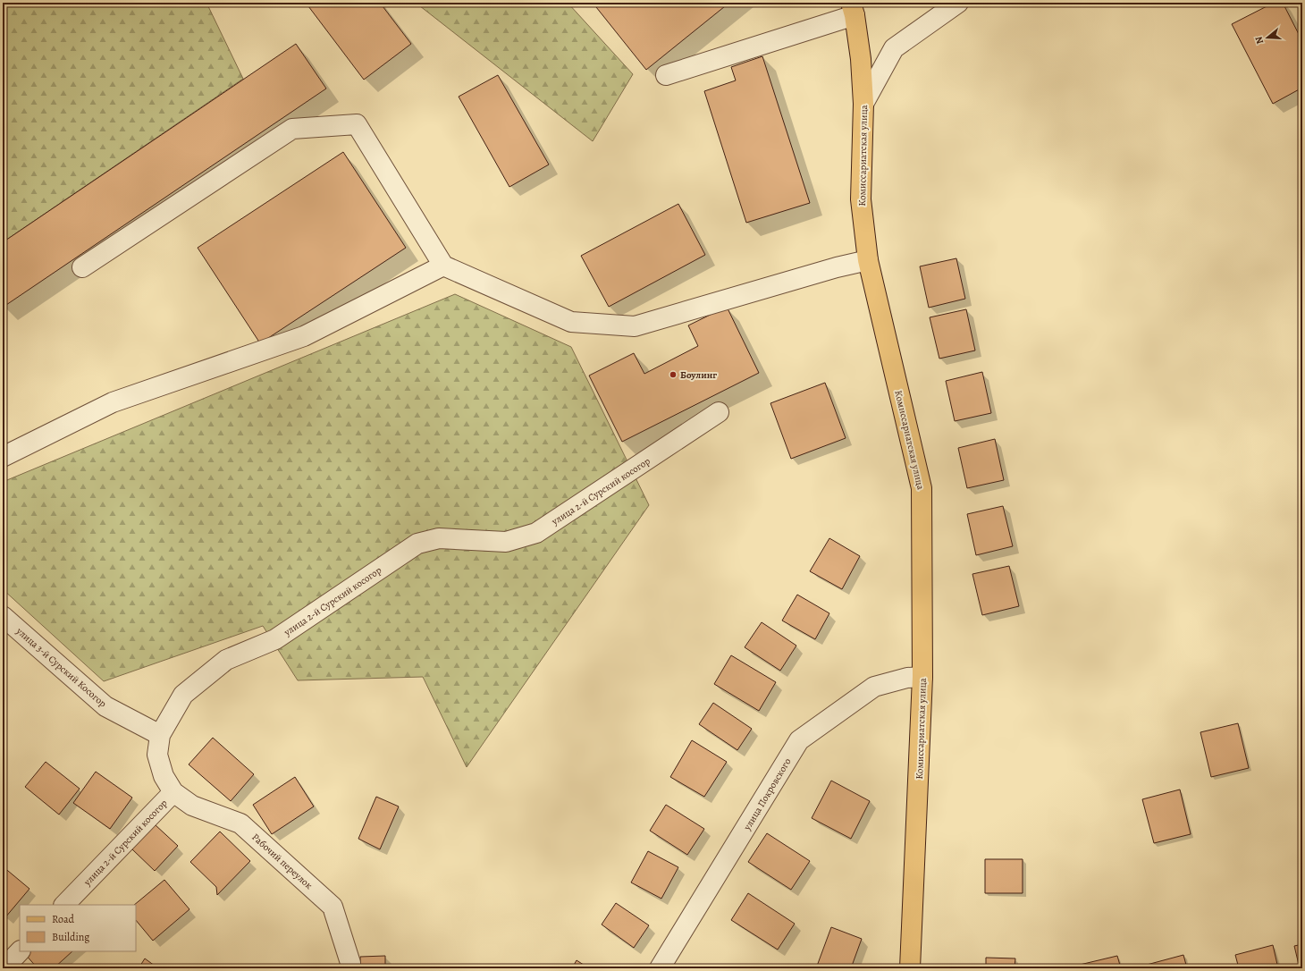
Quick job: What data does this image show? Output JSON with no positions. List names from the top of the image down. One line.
{"streets":{"main road":["Комиссариатская улица"],"street":["улица 2-й Сурский косогор","улица 3-й Сурский Косогор","улица Покровского","Рабочий переулок"]},"crossings":[["Комиссариатская улица","улица Покровского"],["улица 2-й Сурский косогор","улица 3-й Сурский Косогор"],["улица 2-й Сурский косогор","Рабочий переулок"]],"places":["Боулинг"],"legend":["Road","Building"],"north":"left"}
